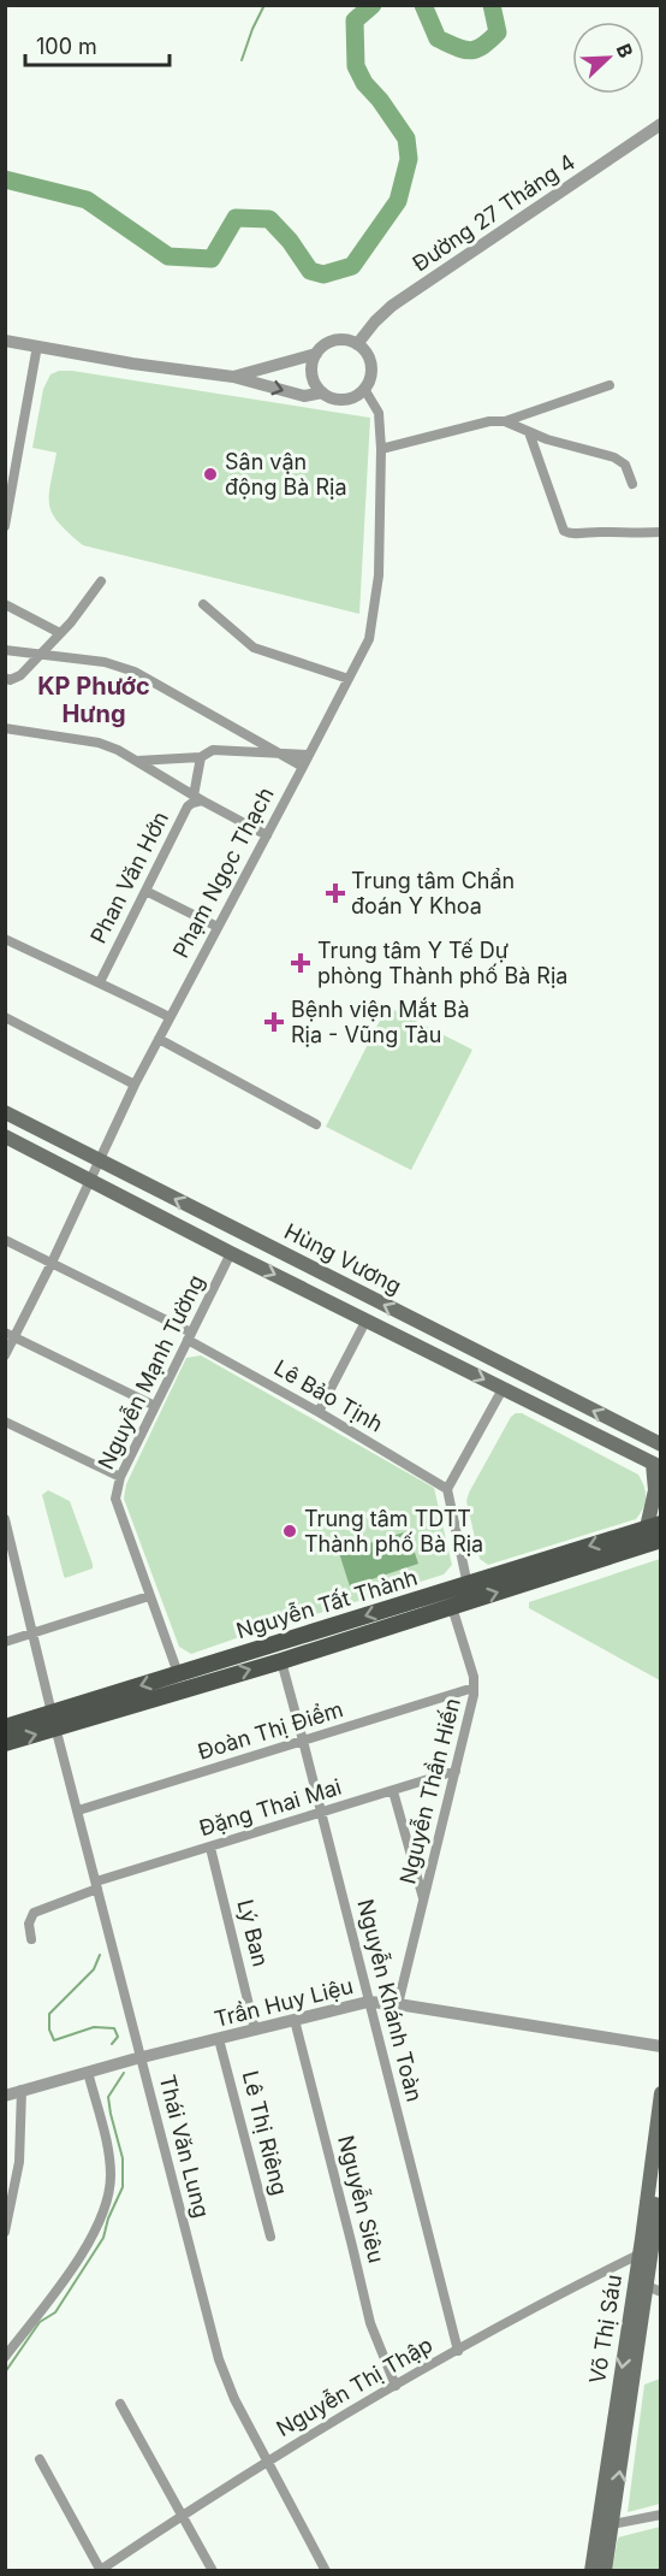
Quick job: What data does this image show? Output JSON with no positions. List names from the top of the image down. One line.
{"streets":{"main road":["Hùng Vương","Nguyễn Tất Thành","Võ Thị Sáu"],"street":["Đường 27 Tháng 4","Phạm Ngọc Thạch","Phan Văn Hớn","Nguyễn Mạnh Tường","Lê Bảo Tịnh","Đoàn Thị Điểm","Nguyễn Thần Hiến","Đặng Thai Mai","Lý Ban","Nguyễn Khánh Toàn","Trần Huy Liệu","Lê Thị Riêng","Thái Văn Lung","Nguyễn Siêu","Nguyễn Thị Thập"]},"crossings":[["Đường 27 Tháng 4","Phạm Ngọc Thạch"],["Phạm Ngọc Thạch","Hùng Vương"],["Phạm Ngọc Thạch","Lê Bảo Tịnh"],["Hùng Vương","Nguyễn Mạnh Tường"],["Nguyễn Mạnh Tường","Lê Bảo Tịnh"],["Nguyễn Mạnh Tường","Nguyễn Tất Thành"],["Nguyễn Tất Thành","Nguyễn Thần Hiến"],["Nguyễn Tất Thành","Nguyễn Khánh Toàn"],["Nguyễn Tất Thành","Thái Văn Lung"],["Đoàn Thị Điểm","Nguyễn Thần Hiến"],["Đoàn Thị Điểm","Nguyễn Khánh Toàn"],["Đoàn Thị Điểm","Thái Văn Lung"],["Nguyễn Thần Hiến","Đặng Thai Mai"],["Nguyễn Thần Hiến","Trần Huy Liệu"],["Đặng Thai Mai","Lý Ban"],["Đặng Thai Mai","Nguyễn Khánh Toàn"],["Đặng Thai Mai","Thái Văn Lung"],["Lý Ban","Trần Huy Liệu"],["Nguyễn Khánh Toàn","Trần Huy Liệu"],["Nguyễn Khánh Toàn","Nguyễn Thị Thập"],["Trần Huy Liệu","Lê Thị Riêng"],["Trần Huy Liệu","Thái Văn Lung"],["Trần Huy Liệu","Nguyễn Siêu"],["Thái Văn Lung","Nguyễn Thị Thập"],["Nguyễn Siêu","Nguyễn Thị Thập"],["Võ Thị Sáu","Nguyễn Thị Thập"]],"districts":["KP Phước Hưng"],"places":{"other":["Sân vận động Bà Rịa","Trung tâm TDTT Thành phố Bà Rịa"],"health":["Trung tâm Chẩn đoán Y Khoa","Trung tâm Y Tế Dự phòng Thành phố Bà Rịa","Bệnh viện Mắt Bà Rịa - Vũng Tàu"]},"scale_bar":"100 m","north":"top right"}
